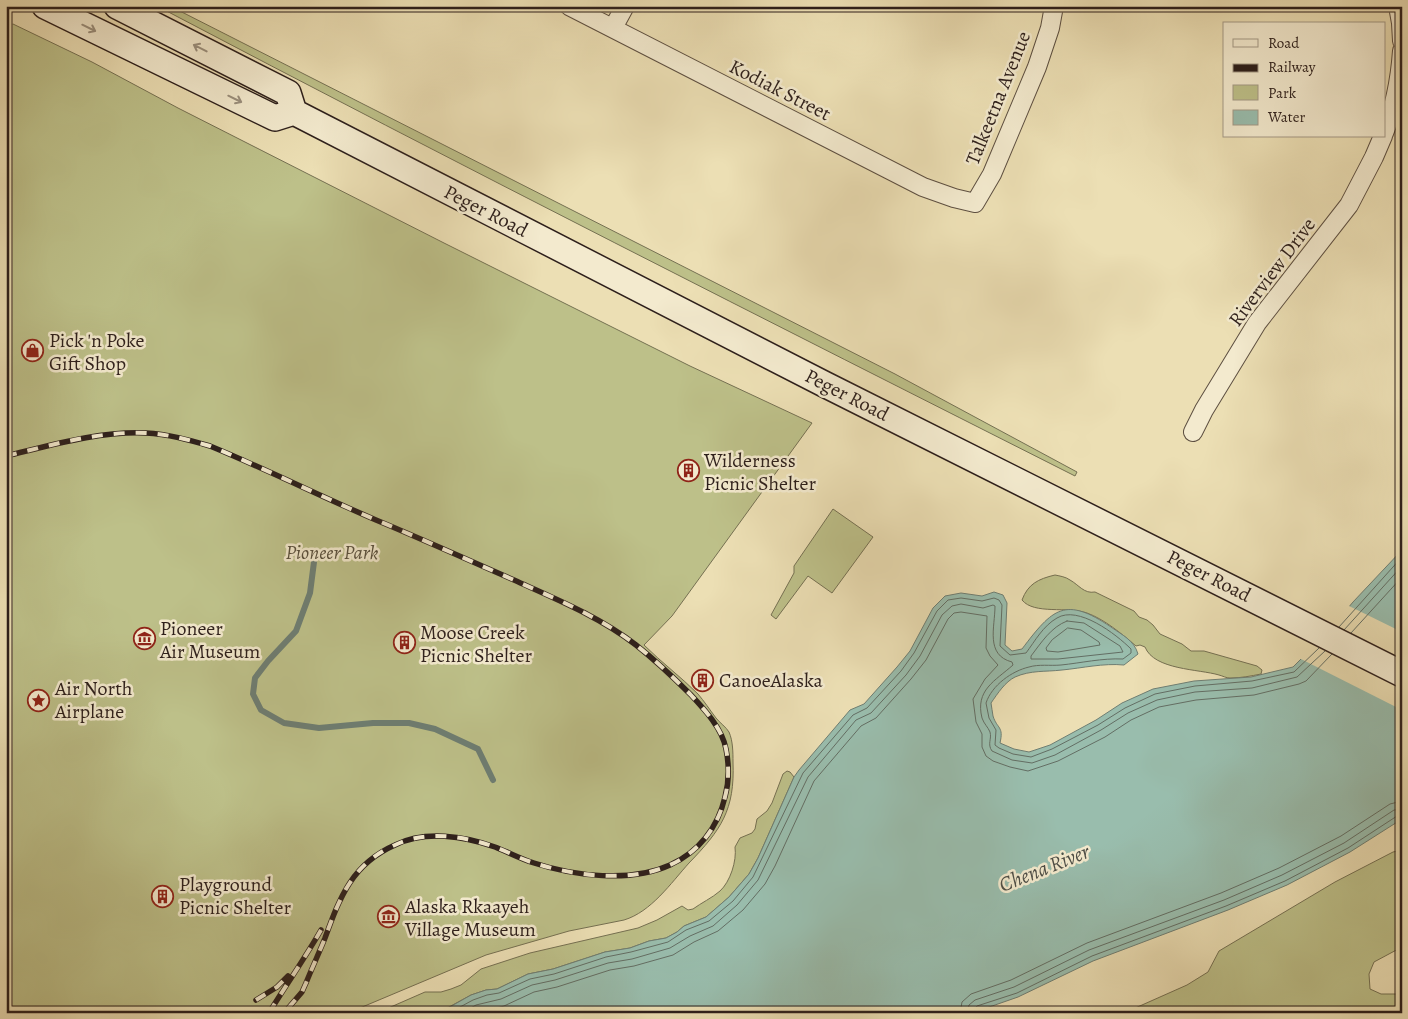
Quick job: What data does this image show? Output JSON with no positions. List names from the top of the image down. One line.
{"streets":{"main road":["Peger Road"],"street":["Kodiak Street","Talkeetna Avenue","Riverview Drive"]},"crossings":[["Kodiak Street","Talkeetna Avenue"]],"water":["Chena River"],"parks":["Pioneer Park"],"places":{"shop":["Pick 'n Poke Gift Shop"],"building":["Wilderness Picnic Shelter","Moose Creek Picnic Shelter","CanoeAlaska","Playground Picnic Shelter"],"museum":["Pioneer Air Museum","Alaska Rkaayeh Village Museum"],"place":["Air North Airplane"]},"legend":["Road","Railway","Park","Water"]}
